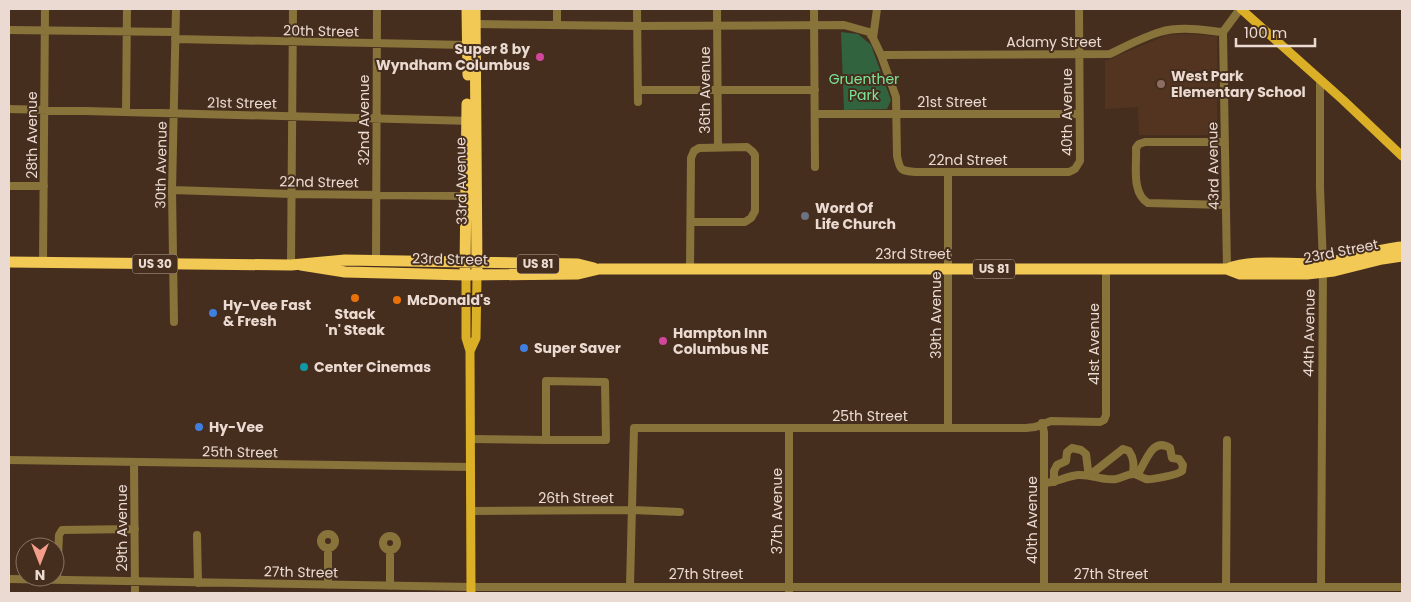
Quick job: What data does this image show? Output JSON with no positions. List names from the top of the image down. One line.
{"streets":{"highway":["33rd Avenue","23rd Street","US 30","US 81"],"street":["20th Street","Adamy Street","36th Avenue","21st Street","40th Avenue","32nd Avenue","28th Avenue","22nd Street","30th Avenue","43rd Avenue","39th Avenue","44th Avenue","41st Avenue","25th Street","26th Street","37th Avenue","29th Avenue","27th Street"]},"crossings":[["20th Street","32nd Avenue"],["20th Street","28th Avenue"],["20th Street","30th Avenue"],["20th Street","33rd Avenue"],["Adamy Street","40th Avenue"],["Adamy Street","43rd Avenue"],["36th Avenue","23rd Street"],["21st Street","40th Avenue"],["21st Street","32nd Avenue"],["21st Street","28th Avenue"],["21st Street","22nd Street"],["21st Street","30th Avenue"],["21st Street","33rd Avenue"],["40th Avenue","22nd Street"],["40th Avenue","25th Street"],["40th Avenue","27th Street"],["32nd Avenue","22nd Street"],["32nd Avenue","23rd Street"],["28th Avenue","23rd Street"],["22nd Street","30th Avenue"],["22nd Street","33rd Avenue"],["22nd Street","39th Avenue"],["30th Avenue","23rd Street"],["43rd Avenue","23rd Street"],["33rd Avenue","23rd Street"],["33rd Avenue","25th Street"],["33rd Avenue","26th Street"],["33rd Avenue","27th Street"],["23rd Street","39th Avenue"],["23rd Street","44th Avenue"],["23rd Street","41st Avenue"],["39th Avenue","25th Street"],["44th Avenue","27th Street"],["41st Avenue","25th Street"],["25th Street","26th Street"],["25th Street","37th Avenue"],["25th Street","29th Avenue"],["37th Avenue","27th Street"],["29th Avenue","27th Street"]],"parks":["Gruenther Park"],"places":["Super 8 by Wyndham Columbus","West Park Elementary School","Word Of Life Church","Stack 'n' Steak","McDonald's","Hy-Vee Fast & Fresh","Hampton Inn Columbus NE","Super Saver","Center Cinemas","Hy-Vee"],"scale_bar":"100 m","north":"bottom"}
